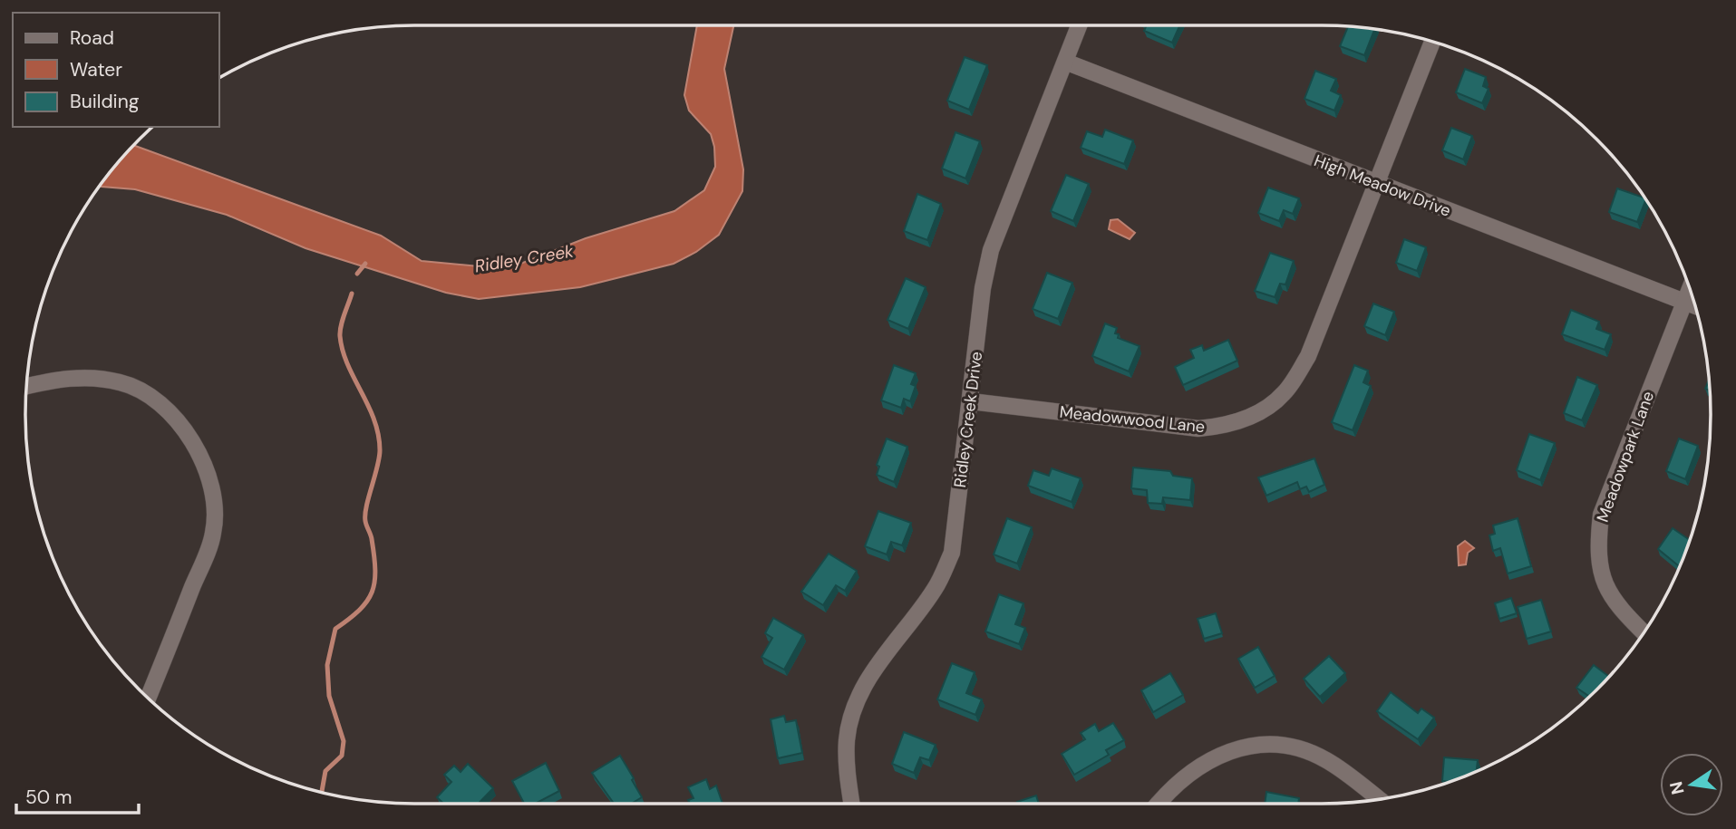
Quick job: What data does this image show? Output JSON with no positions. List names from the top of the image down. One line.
{"streets":{"street":["High Meadow Drive","Ridley Creek Drive","Meadowwood Lane","Meadowpark Lane"]},"crossings":[["High Meadow Drive","Ridley Creek Drive"],["High Meadow Drive","Meadowwood Lane"],["High Meadow Drive","Meadowpark Lane"],["Ridley Creek Drive","Meadowwood Lane"]],"water":["Ridley Creek"],"legend":["Road","Water","Building"],"scale_bar":"50 m","north":"left"}
